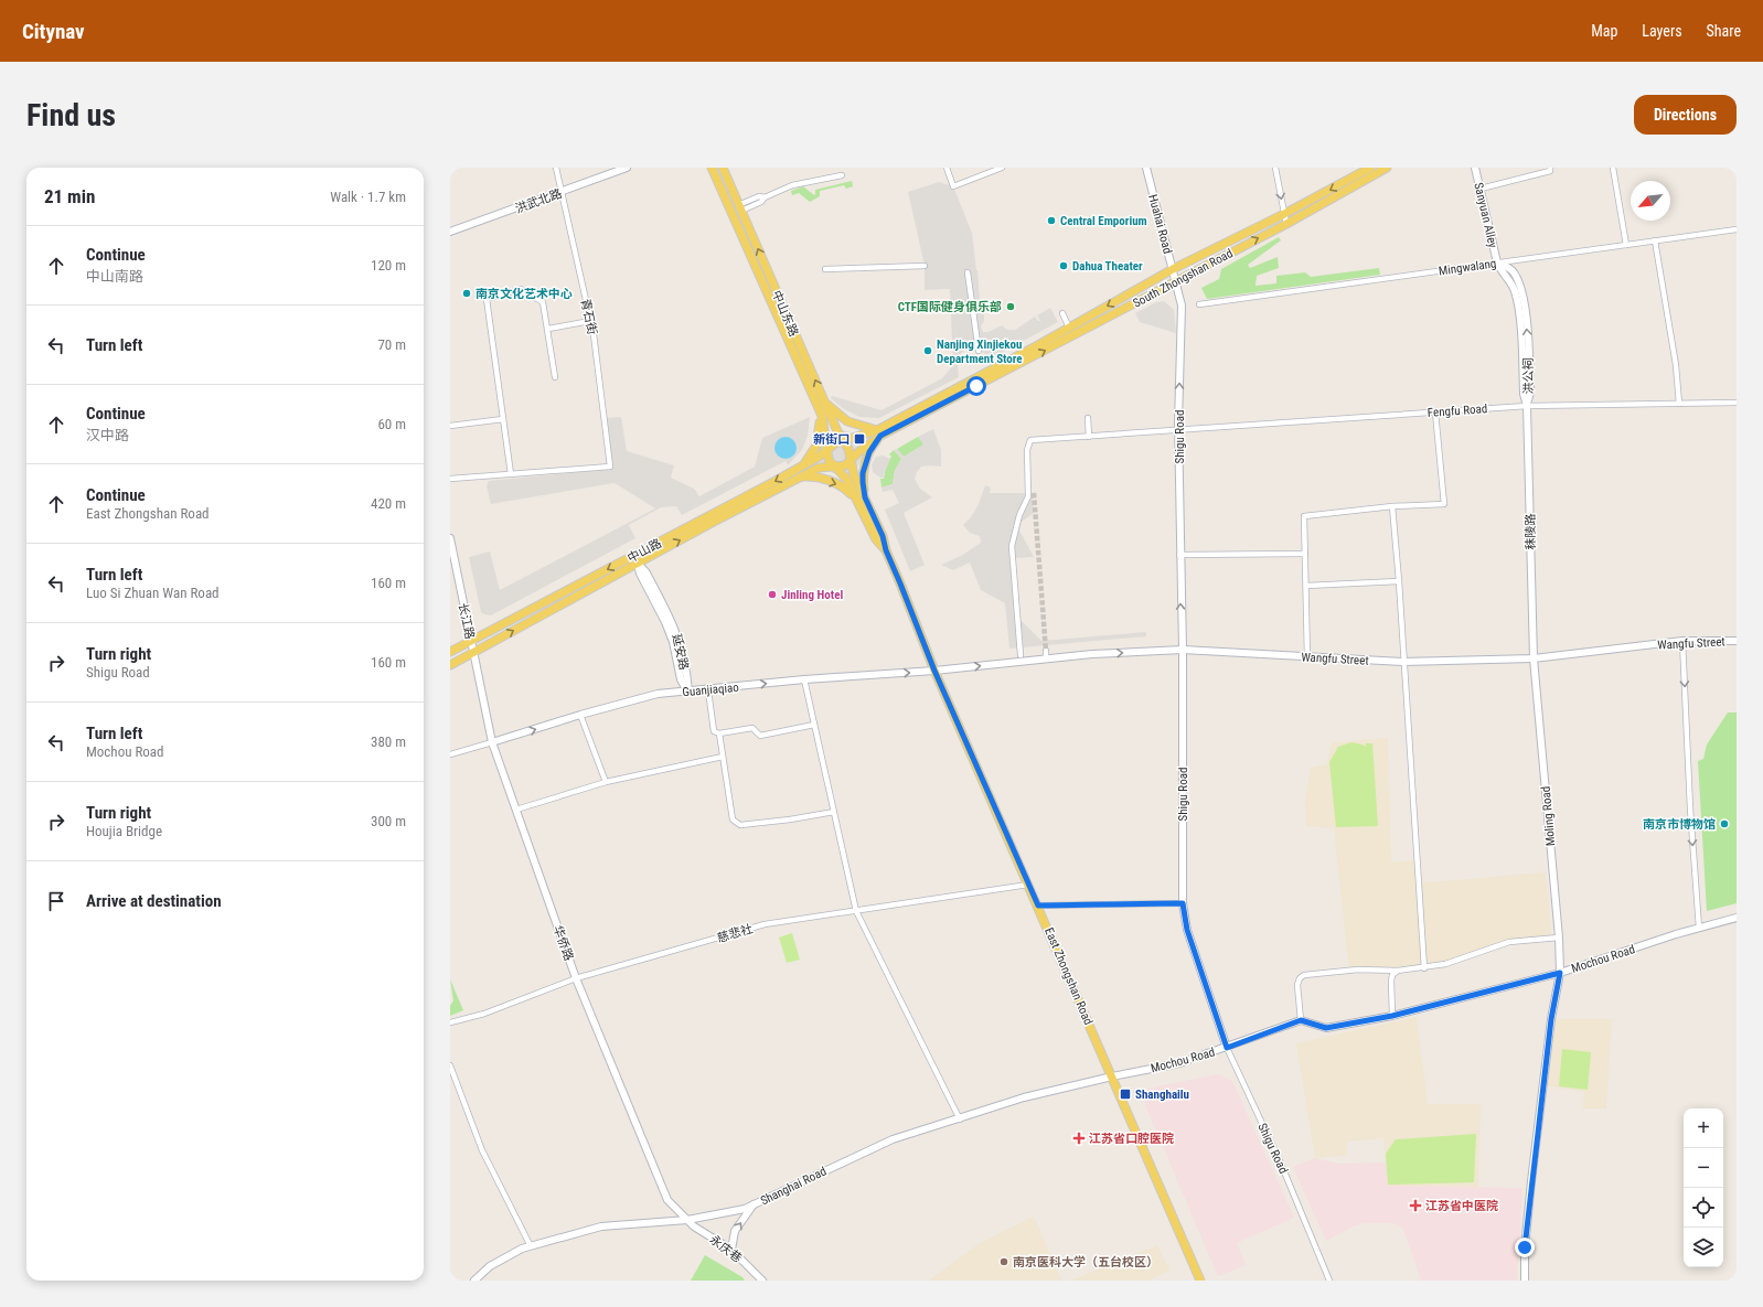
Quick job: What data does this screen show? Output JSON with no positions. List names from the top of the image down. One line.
{"streets":{"main road":["South Zhongshan Road","中山东路","中山路","East Zhongshan Road"],"street":["洪武北路","Sanyuan Alley","Huahai Road","Mingwalang","青石街","洪公祠","Fengfu Road","Shigu Road","秣陵路","长江路","Wangfu Street","延安路","Guanjiaqiao","Moling Road","慈悲社","华侨路","Mochou Road","Shanghai Road","永庆巷"]},"crossings":[["洪武北路","青石街"],["Sanyuan Alley","Mingwalang"],["Sanyuan Alley","洪公祠"],["Huahai Road","South Zhongshan Road"],["Huahai Road","Shigu Road"],["Mingwalang","洪公祠"],["South Zhongshan Road","Shigu Road"],["South Zhongshan Road","中山路"],["中山东路","中山路"],["中山东路","East Zhongshan Road"],["洪公祠","Fengfu Road"],["洪公祠","秣陵路"],["Fengfu Road","Shigu Road"],["Fengfu Road","秣陵路"],["Shigu Road","Wangfu Street"],["Shigu Road","Mochou Road"],["秣陵路","Wangfu Street"],["秣陵路","Moling Road"],["中山路","长江路"],["中山路","延安路"],["中山路","华侨路"],["长江路","华侨路"],["Wangfu Street","Guanjiaqiao"],["Wangfu Street","Moling Road"],["Wangfu Street","East Zhongshan Road"],["延安路","Guanjiaqiao"],["Guanjiaqiao","华侨路"],["Guanjiaqiao","East Zhongshan Road"],["Moling Road","Mochou Road"],["慈悲社","华侨路"],["慈悲社","East Zhongshan Road"],["华侨路","Shanghai Road"],["华侨路","永庆巷"],["Mochou Road","East Zhongshan Road"],["Mochou Road","Shanghai Road"],["East Zhongshan Road","Shanghai Road"],["Shanghai Road","永庆巷"]],"places":{"other":["Central Emporium","Dahua Theater","南京文化艺术中心","CTF国际健身俱乐部","Nanjing Xinjiekou Department Store","Jinling Hotel","南京市博物馆","南京医科大学（五台校区）"],"transit":["新街口","Shanghailu"],"health":["江苏省口腔医院","江苏省中医院"]},"north":"bottom left","page":{"header":"Citynav","nav":["Map","Layers","Share"],"buttons":"Directions","title":"Find us","heading":["21 min","Walk · 1.7 km"],"list":[["Continue","中山南路","120 m"],["Turn left","70 m"],["Continue","汉中路","60 m"],["Continue","East Zhongshan Road","420 m"],["Turn left","Luo Si Zhuan Wan Road","160 m"],["Turn right","Shigu Road","160 m"],["Turn left","Mochou Road","380 m"],["Turn right","Houjia Bridge","300 m"],"Arrive at destination"],"map_buttons":["+","−"]}}
